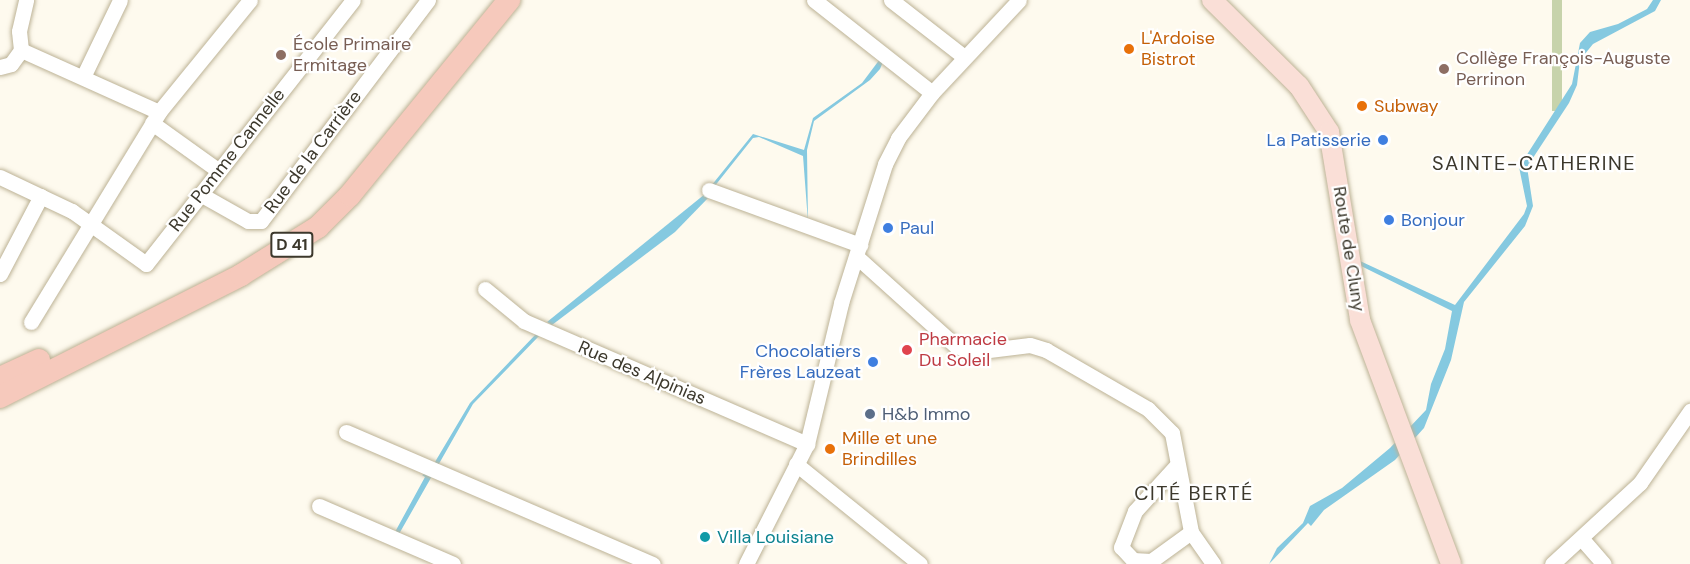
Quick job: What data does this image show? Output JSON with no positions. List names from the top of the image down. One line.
{"streets":{"highway":["D 41"],"main road":["Route de Cluny"],"street":["Rue de la Carrière","Rue Pomme Cannelle","Rue des Alpinias"]},"crossings":[["Rue de la Carrière","Rue Pomme Cannelle"]],"districts":["SAINTE-CATHERINE","CITÉ BERTÉ"],"places":["L'Ardoise Bistrot","École Primaire Ermitage","Collège François-Auguste Perrinon","Subway","La Patisserie","Bonjour","Paul","Pharmacie Du Soleil","Chocolatiers Frères Lauzeat","H&b Immo","Mille et une Brindilles","Villa Louisiane"]}
